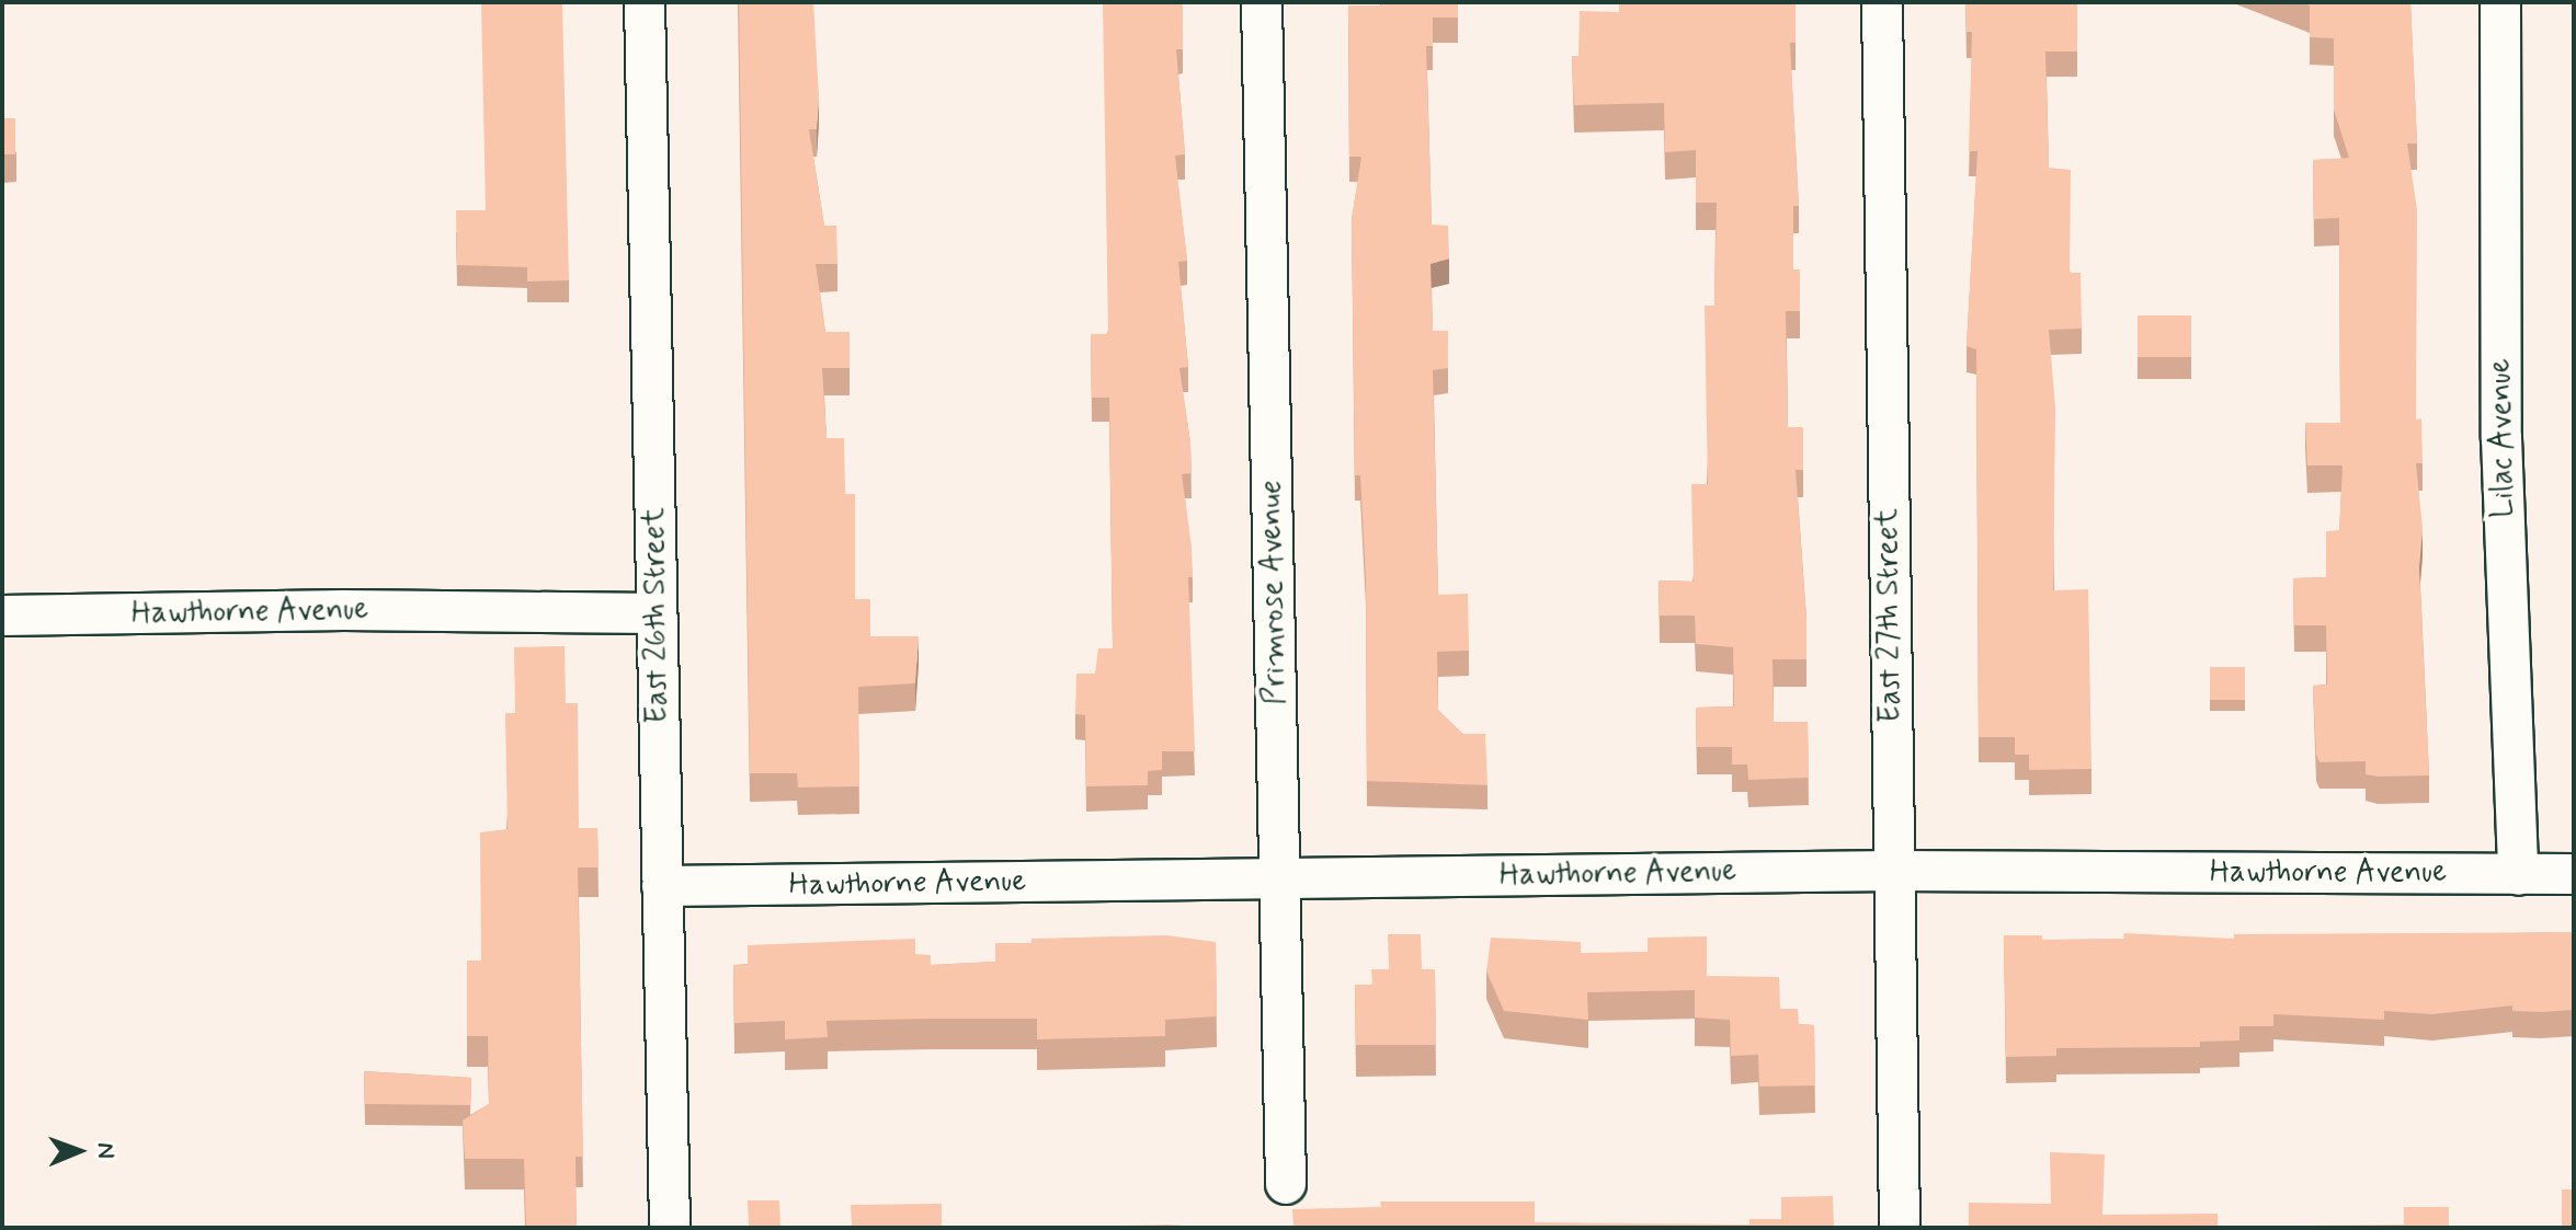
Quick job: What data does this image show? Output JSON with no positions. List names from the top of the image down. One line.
{"streets":{"street":["Lilac Avenue","Primrose Avenue","Hawthorne Avenue","East 26th Street","East 27th Street"]},"crossings":[["Lilac Avenue","Hawthorne Avenue"],["Primrose Avenue","Hawthorne Avenue"],["Hawthorne Avenue","East 26th Street"],["Hawthorne Avenue","East 27th Street"]],"north":"right"}
